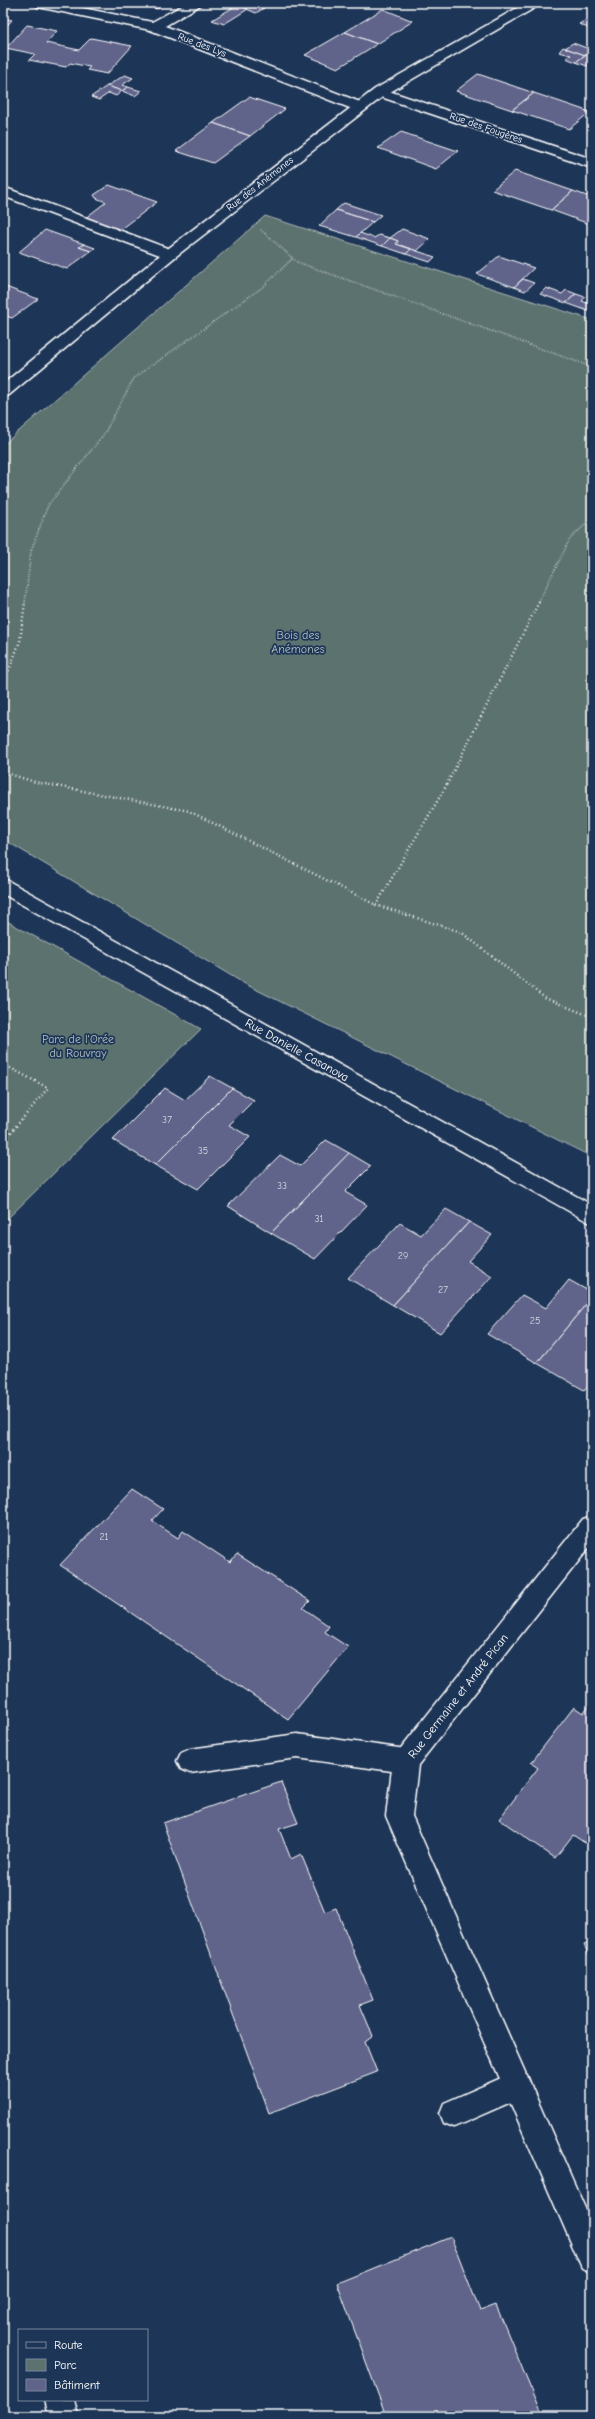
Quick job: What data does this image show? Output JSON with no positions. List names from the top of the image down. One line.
{"streets":{"street":["Rue des Lys","Rue des Fougères","Rue des Anémones","Rue Danielle Casanova","Rue Germaine et André Pican"]},"crossings":[["Rue des Lys","Rue des Anémones"],["Rue des Fougères","Rue des Anémones"]],"parks":["Bois des Anémones","Parc de l'Orée du Rouvray"],"house_numbers":["37","35","33","31","29","27","25","21"],"legend":["Route","Parc","Bâtiment"]}
